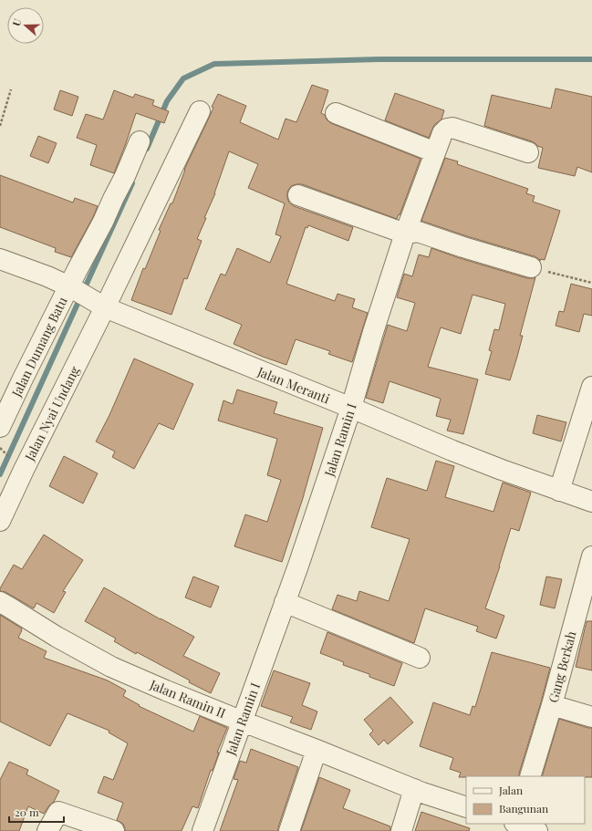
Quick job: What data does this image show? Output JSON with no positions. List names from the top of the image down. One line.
{"streets":{"street":["Jalan Dumang Batu","Jalan Meranti","Jalan Nyai Undang","Jalan Ramin I","Gang Berkah","Jalan Ramin II"]},"crossings":[["Jalan Dumang Batu","Jalan Meranti"],["Jalan Dumang Batu","Jalan Nyai Undang"],["Jalan Meranti","Jalan Nyai Undang"],["Jalan Meranti","Jalan Ramin I"],["Jalan Ramin I","Jalan Ramin II"]],"legend":["Jalan","Bangunan"],"scale_bar":"20 m","north":"left"}
